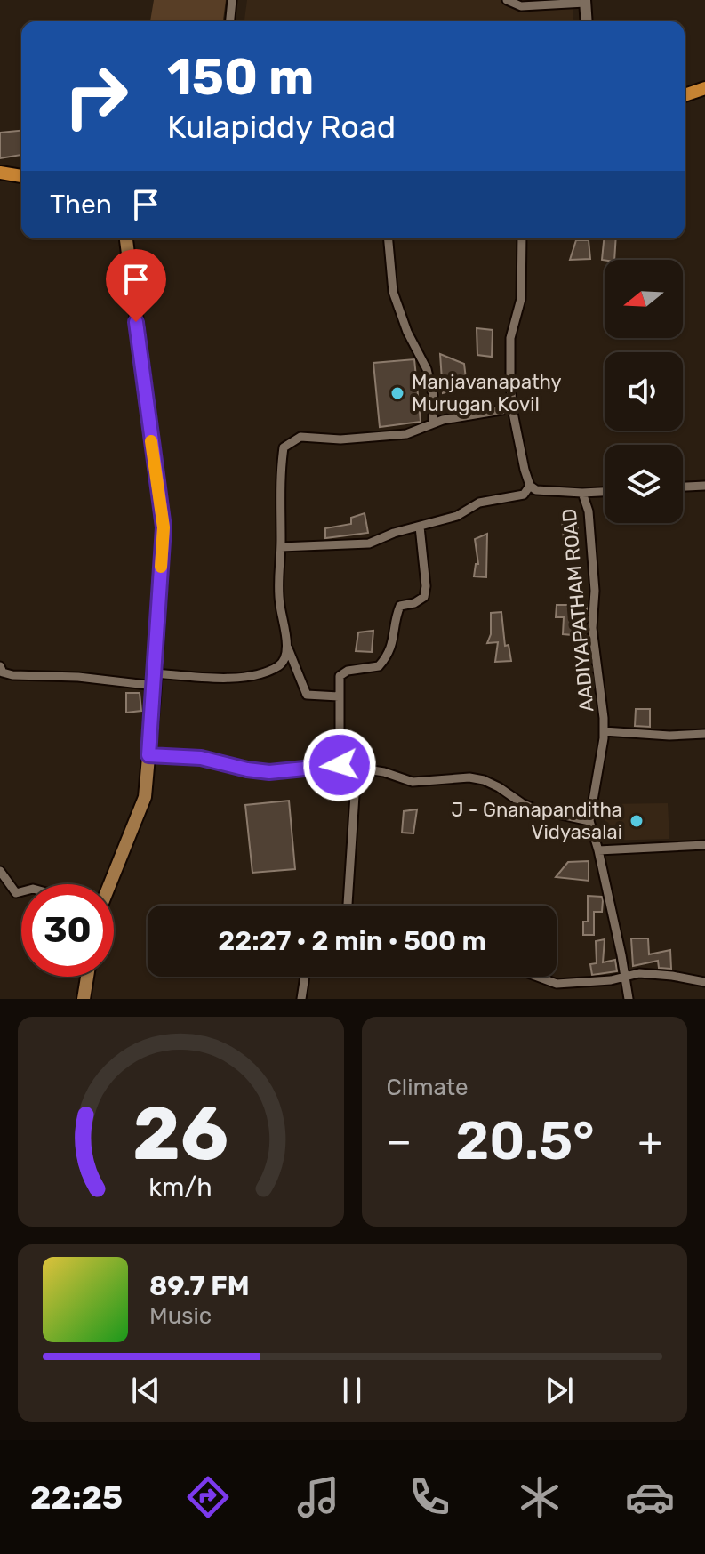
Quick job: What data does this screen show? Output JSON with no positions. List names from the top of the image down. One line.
{"streets":{"street":["AADIYAPATHAM ROAD"]},"places":["Manjavanapathy Murugan Kovil","J - Gnanapanditha Vidyasalai"],"north":"left","page":{"turn":["150 m","Kulapiddy Road"],"then":"Then","limit":"30","trip":"22:27 · 2 min · 500 m","tile":"Climate","heat":["−","20.5°","+"],"song":["89.7 FM","Music"],"tabs":"22:25","gauge":["26","km/h"]}}
